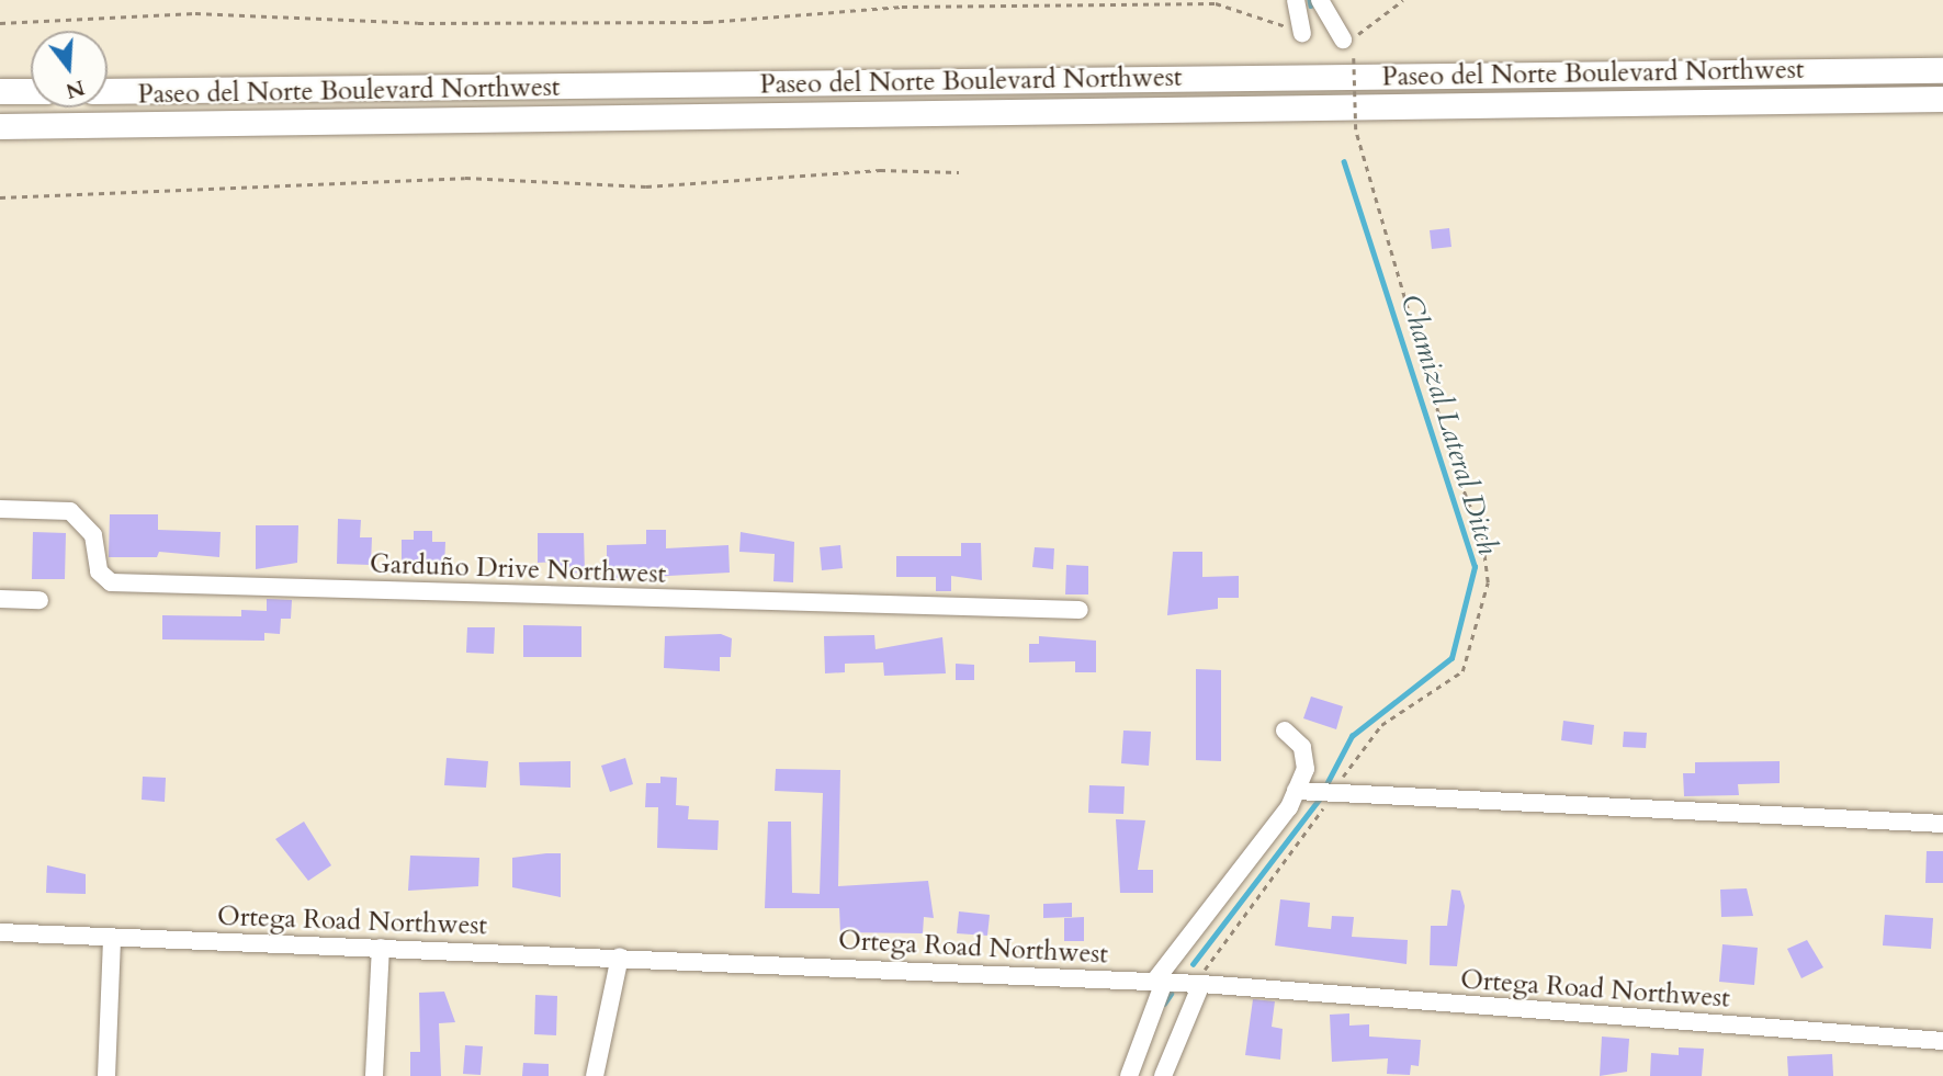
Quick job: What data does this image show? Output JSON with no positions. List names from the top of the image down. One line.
{"streets":{"highway":["Paseo del Norte Boulevard Northwest"],"street":["Garduño Drive Northwest","Ortega Road Northwest"]},"water":["Chamizal Lateral Ditch"],"north":"bottom"}
